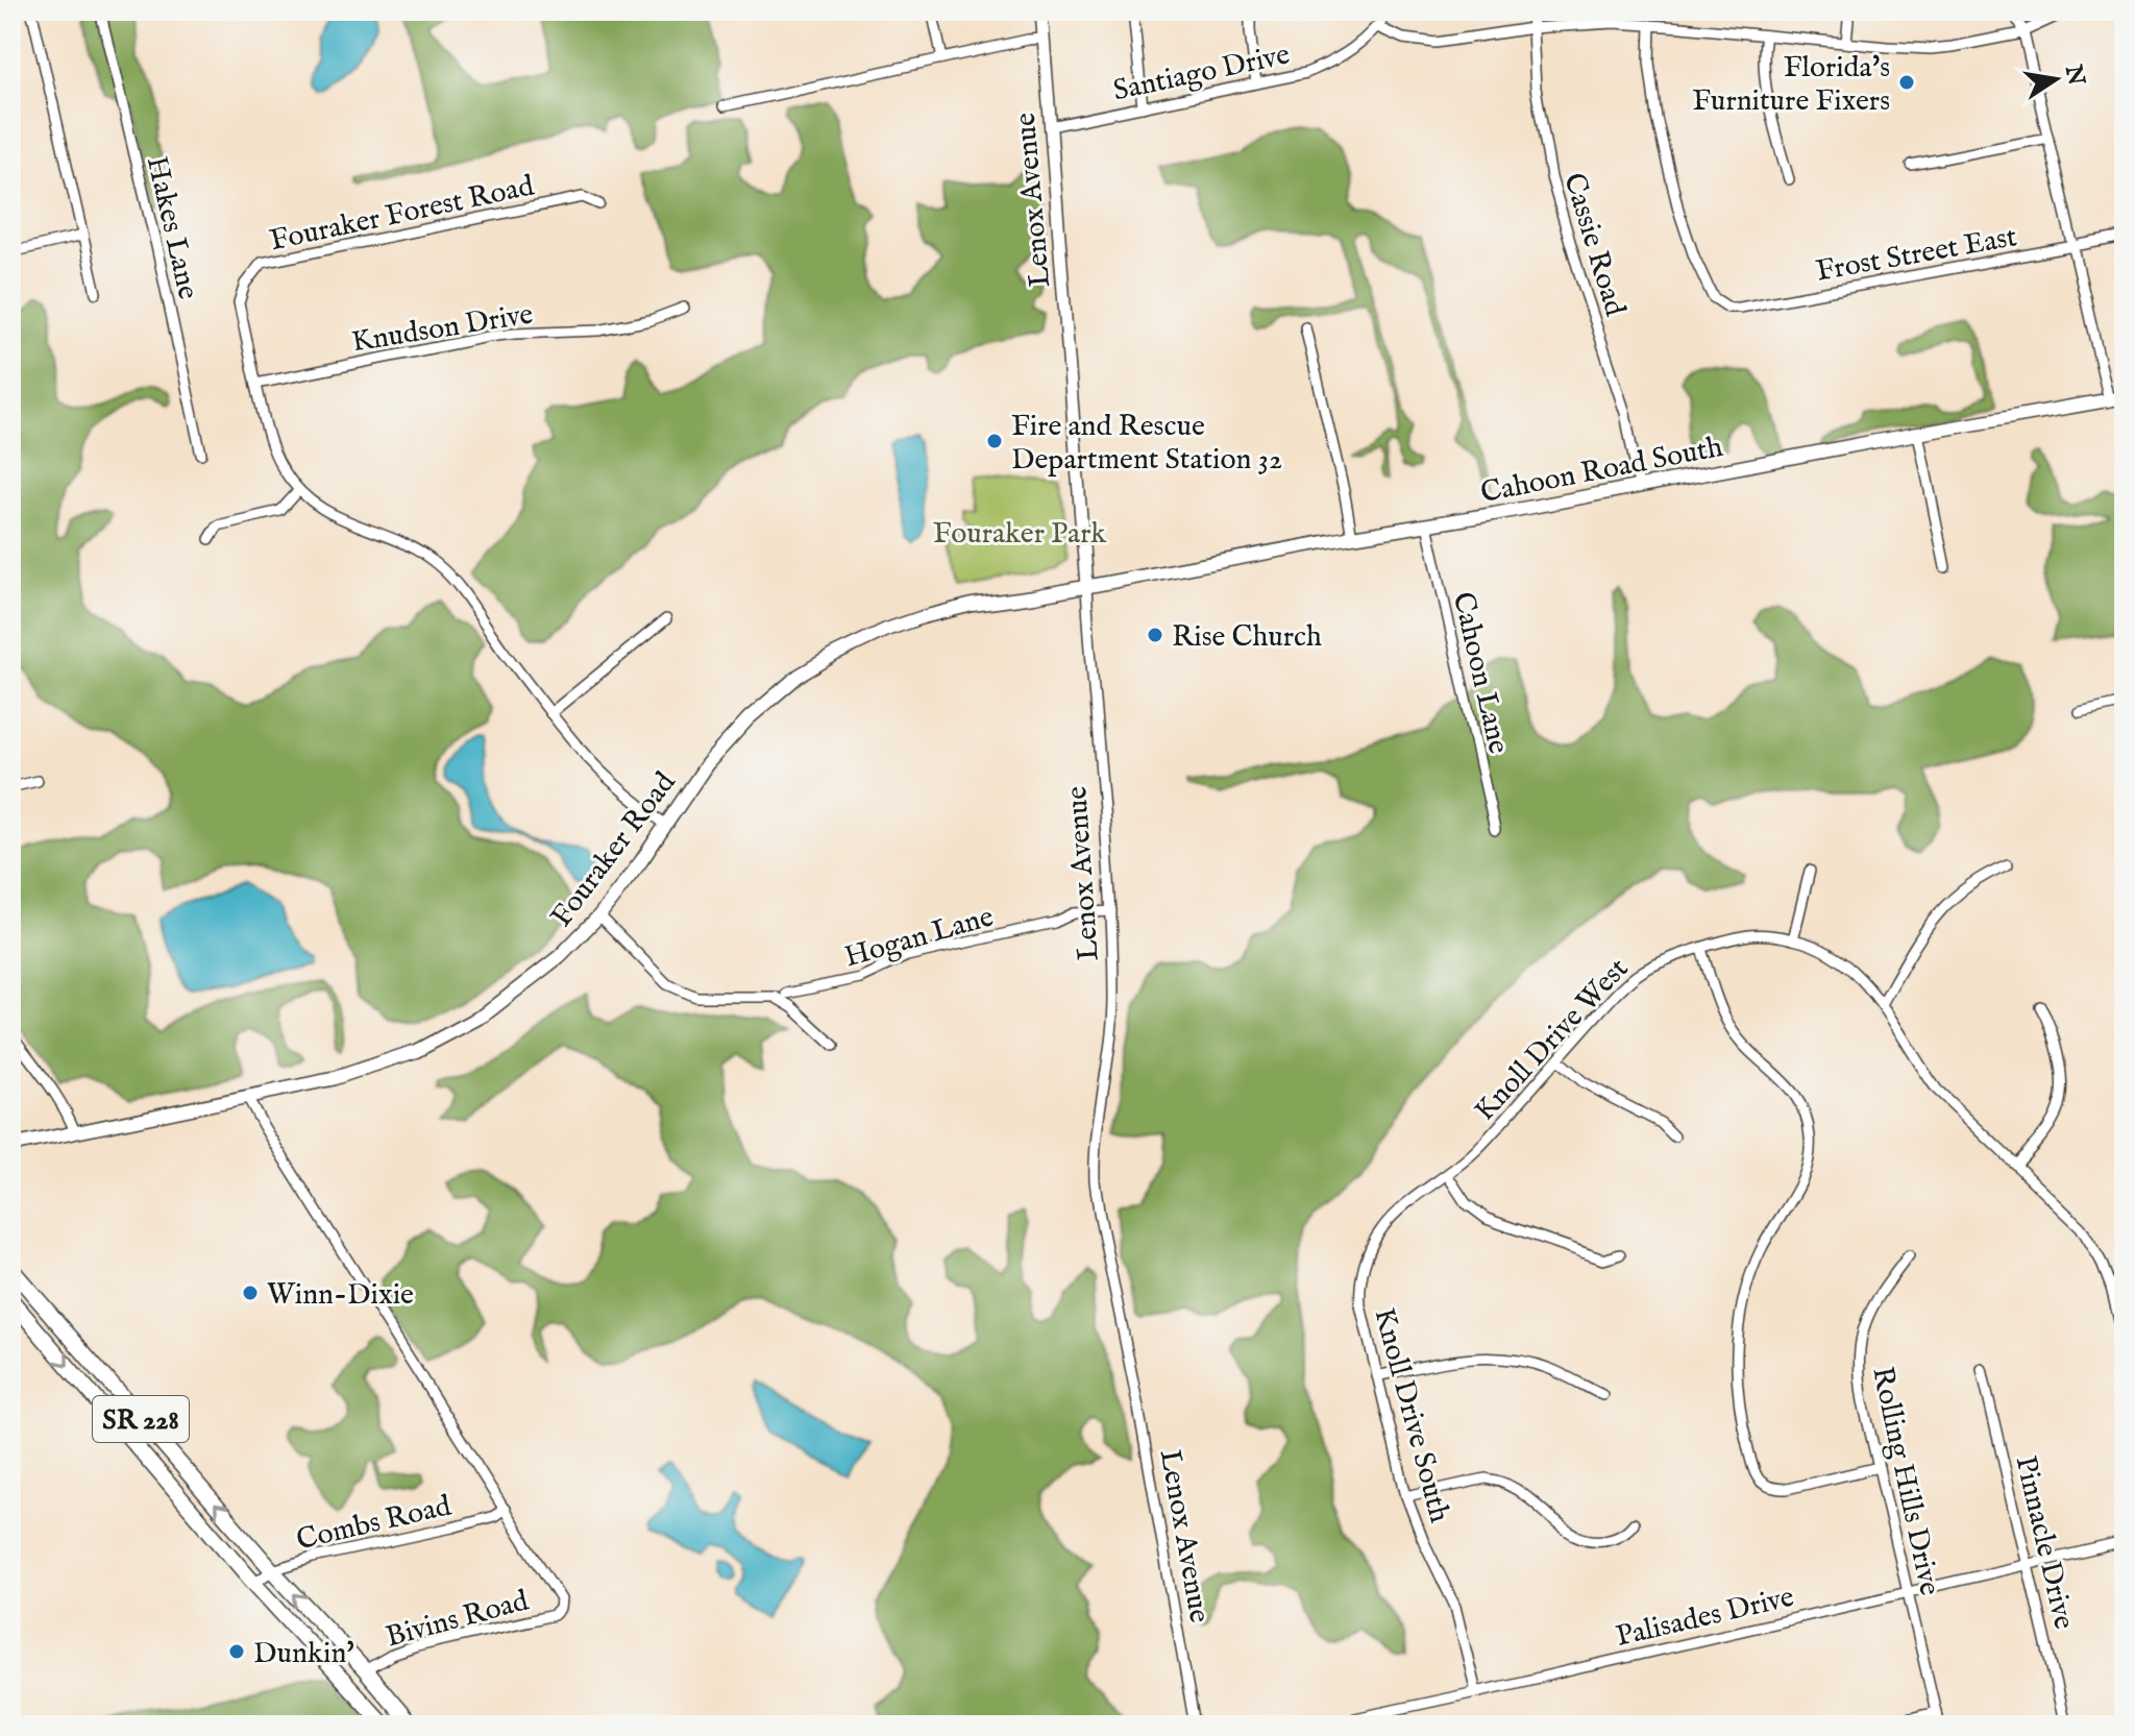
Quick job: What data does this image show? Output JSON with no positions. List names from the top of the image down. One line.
{"streets":{"main road":["Cahoon Road South","Fouraker Road","SR 228"],"street":["Santiago Drive","Lenox Avenue","Fouraker Forest Road","Hakes Lane","Cassie Road","Frost Street East","Knudson Drive","Cahoon Lane","Hogan Lane","Knoll Drive West","Knoll Drive South","Rolling Hills Drive","Combs Road","Pinnacle Drive","Palisades Drive","Bivins Road"]},"crossings":[["Santiago Drive","Lenox Avenue"],["Lenox Avenue","Cahoon Road South"],["Lenox Avenue","Fouraker Road"],["Lenox Avenue","Hogan Lane"],["Fouraker Forest Road","Knudson Drive"],["Fouraker Forest Road","Fouraker Road"],["Cassie Road","Cahoon Road South"],["Cahoon Road South","Cahoon Lane"],["Cahoon Road South","Fouraker Road"],["Knoll Drive West","Knoll Drive South"],["Knoll Drive South","Palisades Drive"],["SR 228","Combs Road"],["SR 228","Bivins Road"],["Rolling Hills Drive","Palisades Drive"],["Combs Road","Bivins Road"],["Pinnacle Drive","Palisades Drive"]],"parks":["Fouraker Park"],"places":["Florida's Furniture Fixers","Fire and Rescue Department Station 32","Rise Church","Winn-Dixie","Dunkin'"],"north":"right"}
